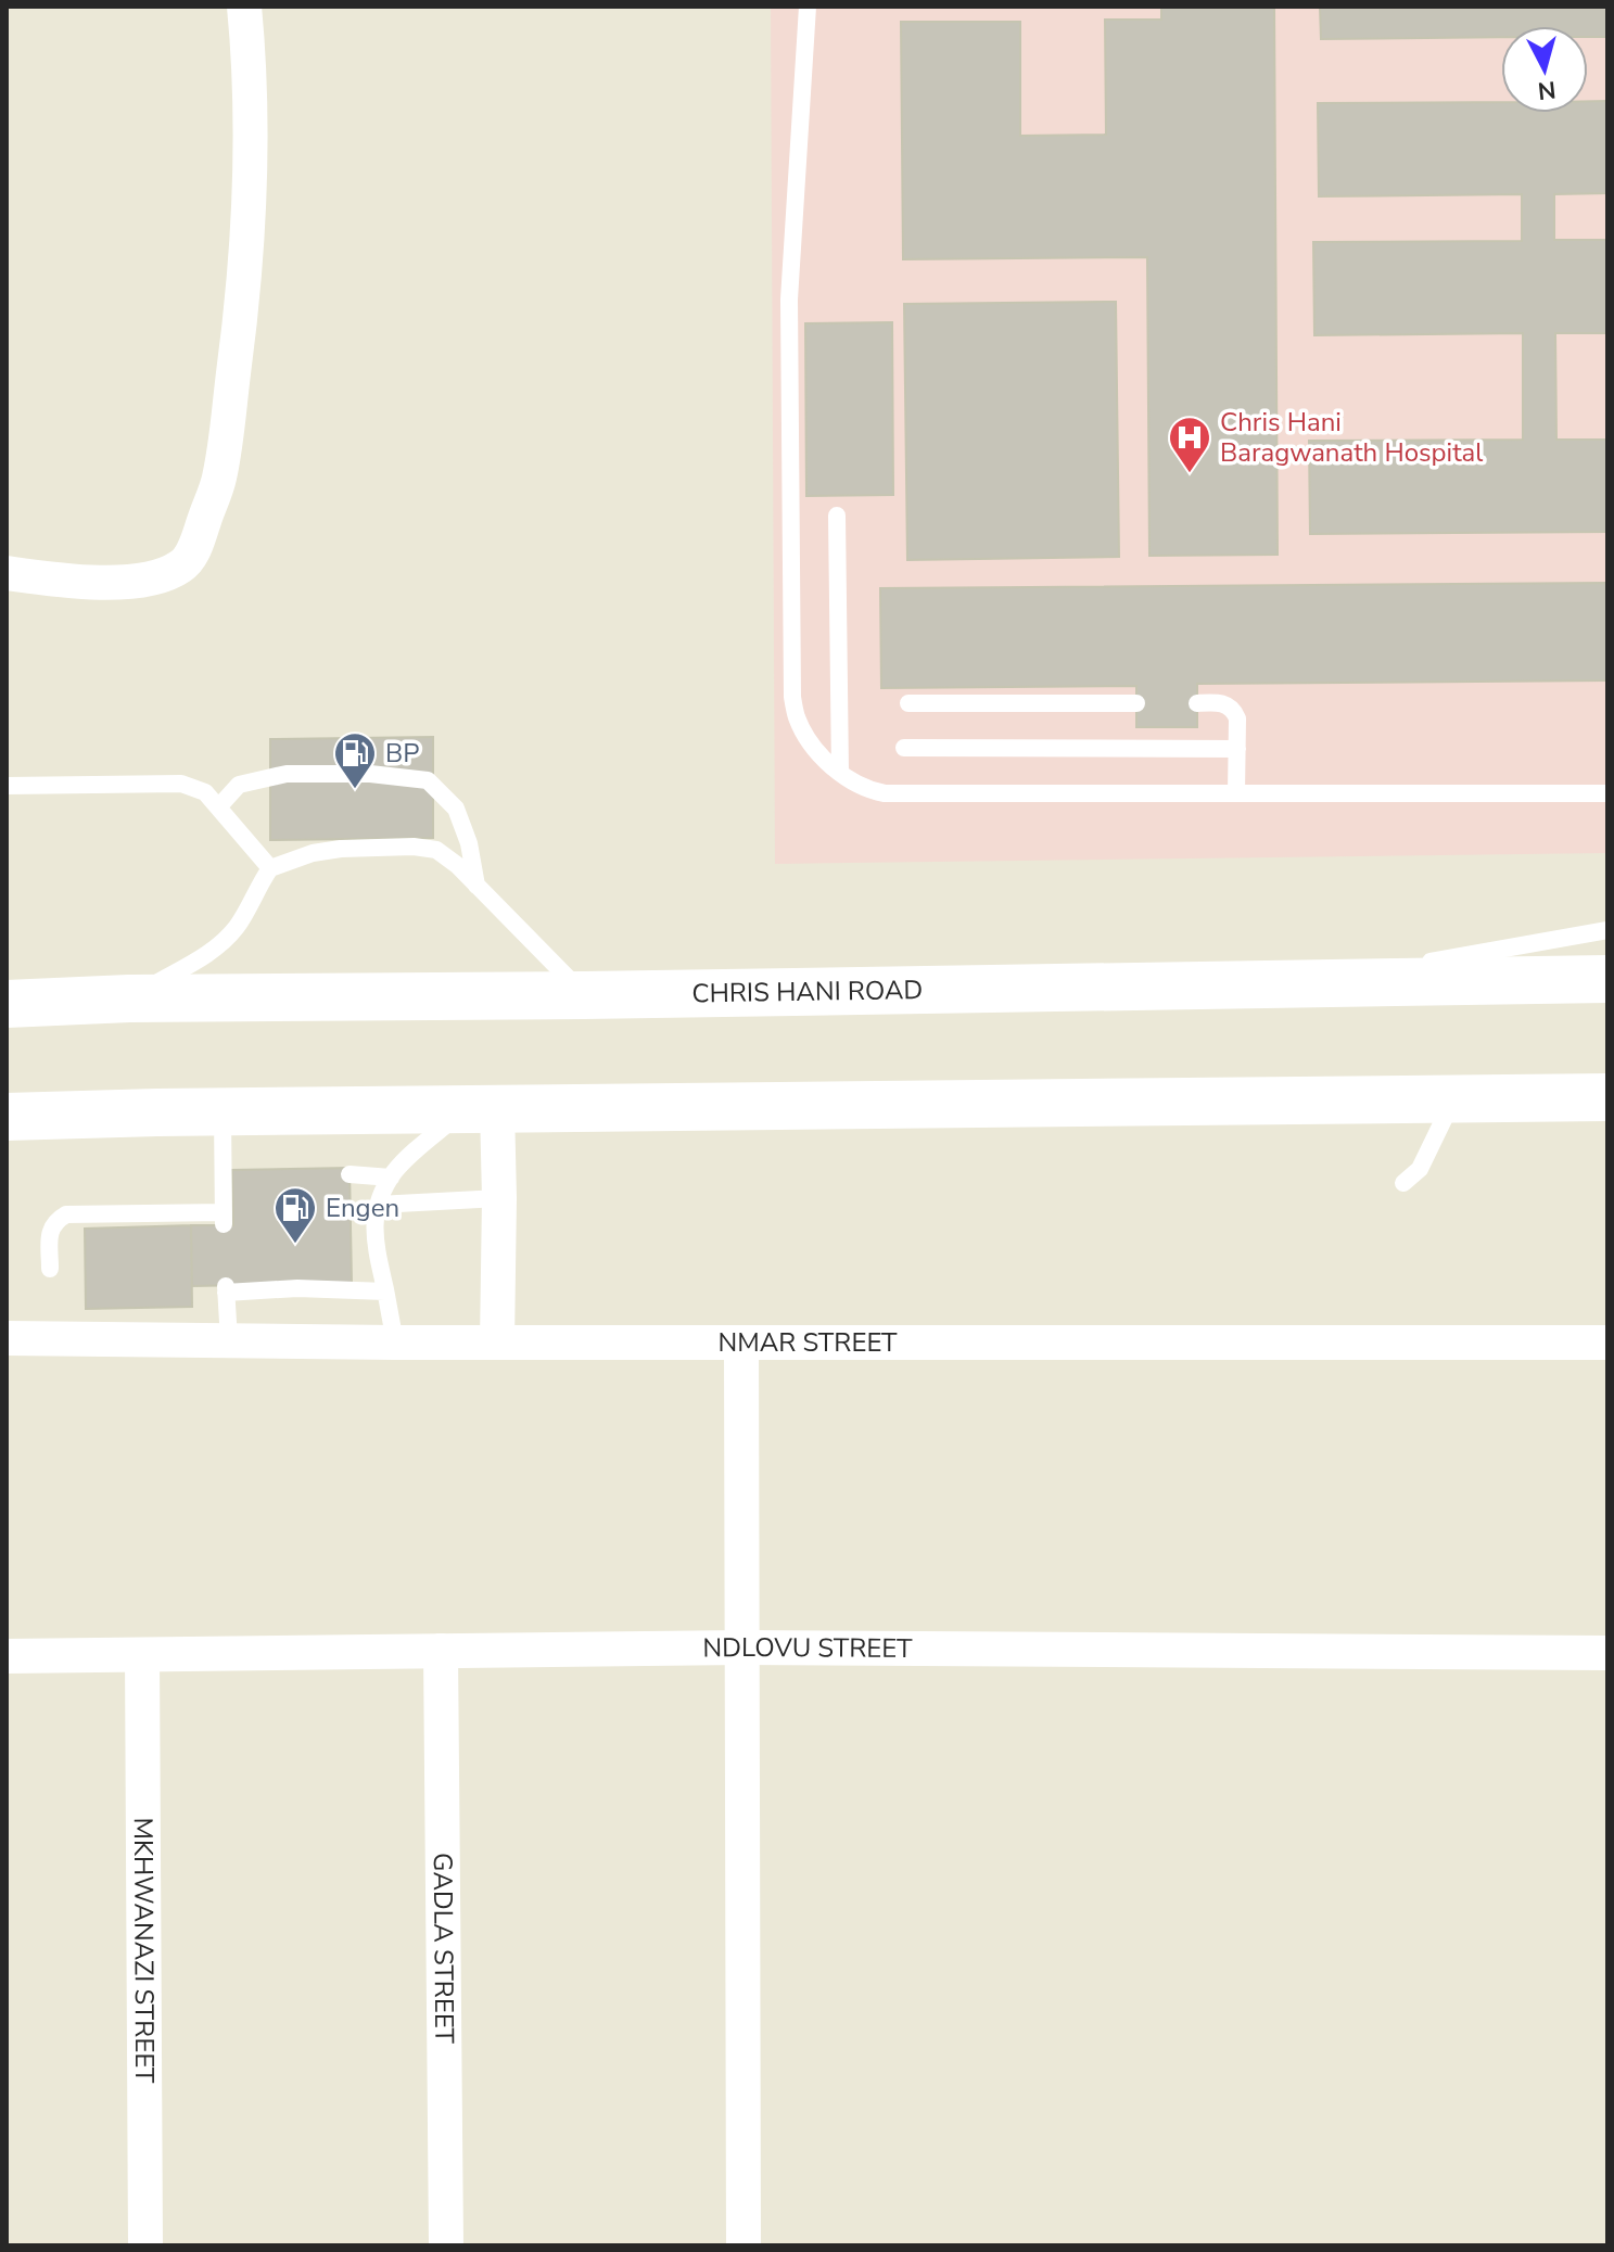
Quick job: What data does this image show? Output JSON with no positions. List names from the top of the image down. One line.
{"streets":{"main road":["CHRIS HANI ROAD"],"street":["NMAR STREET","NDLOVU STREET","GADLA STREET","MKHWANAZI STREET"]},"crossings":[["NDLOVU STREET","GADLA STREET"],["NDLOVU STREET","MKHWANAZI STREET"]],"places":{"hospital":["Chris Hani Baragwanath Hospital"],"fuel station":["BP","Engen"]},"north":"bottom"}
